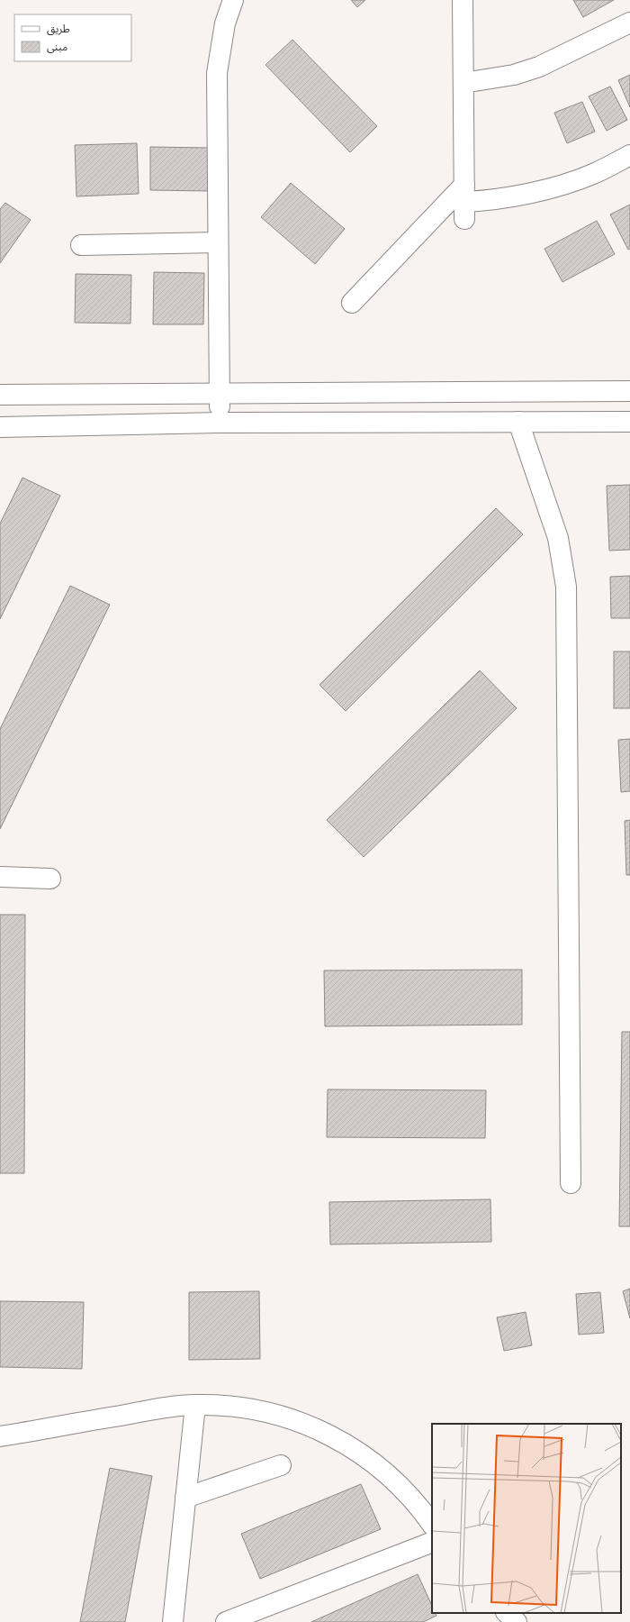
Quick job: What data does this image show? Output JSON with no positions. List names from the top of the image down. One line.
{"legend":["طريق","مبنى"]}
